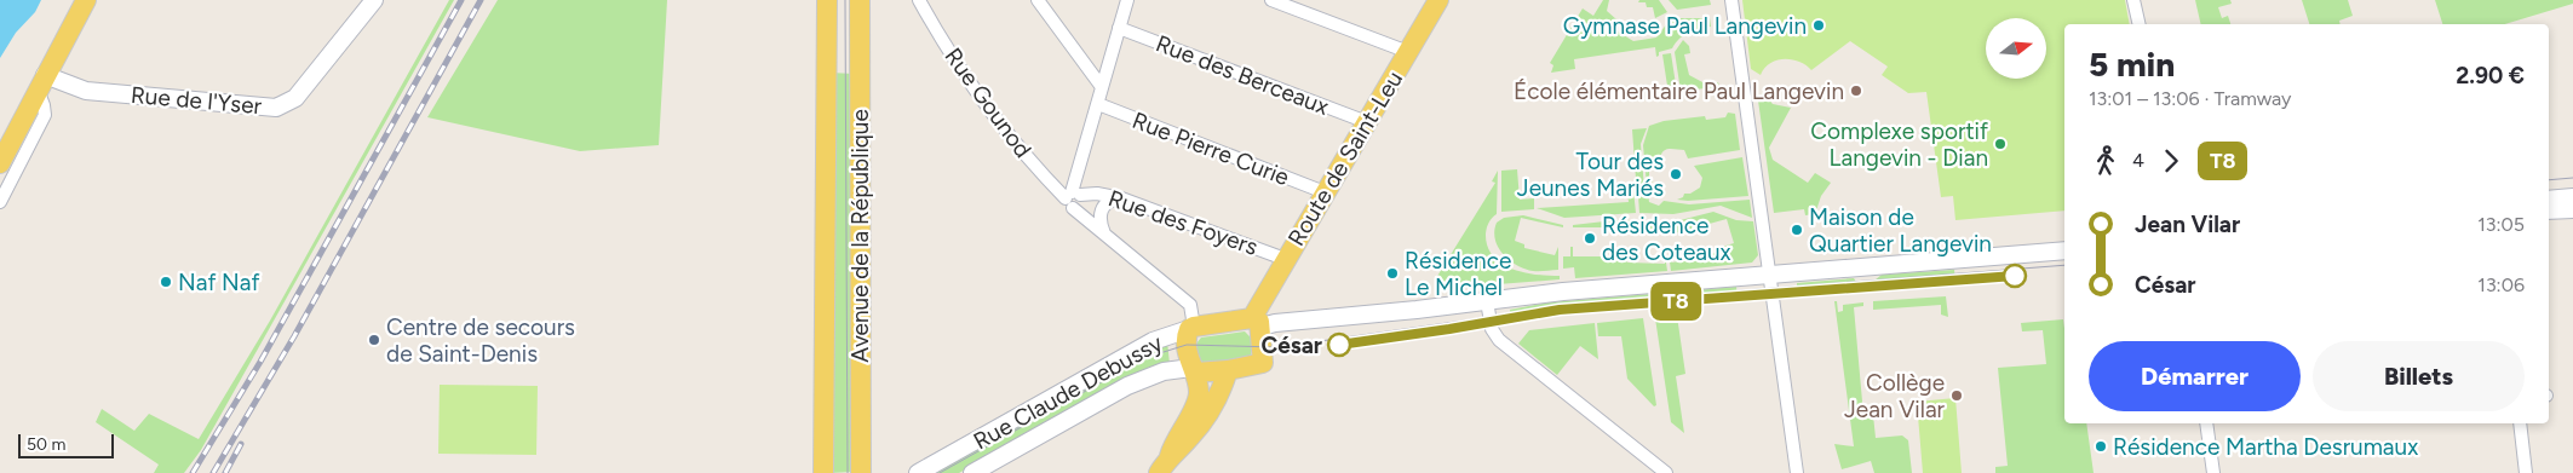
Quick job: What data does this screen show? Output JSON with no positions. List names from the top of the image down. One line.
{"streets":{"main road":["Route de Saint-Leu","Avenue de la République"],"street":["Rue des Berceaux","Rue de l'Yser","Rue Gounod","Rue Pierre Curie","Rue des Foyers","Rue Claude Debussy"]},"crossings":[["Rue des Berceaux","Route de Saint-Leu"],["Rue Gounod","Rue des Foyers"],["Rue Gounod","Rue Claude Debussy"],["Rue Pierre Curie","Route de Saint-Leu"],["Route de Saint-Leu","Rue des Foyers"]],"places":["Gymnase Paul Langevin","École élémentaire Paul Langevin","Complexe sportif Langevin - Dian","Tour des Jeunes Mariés","Maison de Quartier Langevin","Résidence des Coteaux","Résidence Le Michel","Naf Naf","Centre de secours de Saint-Denis","César","Collège Jean Vilar","Résidence Martha Desrumaux"],"lines":["tram line T8"],"scale_bar":"50 m","north":"right","page":{"on_map":"T8","heading":["5 min","13:01 – 13:06 · Tramway","2.90 €"],"legs":["4","T8"],"list":[{"name":"Jean Vilar","value":"13:05"},{"name":"César","value":"13:06"}],"buttons":["Démarrer","Billets"],"scale":"50 m"}}
